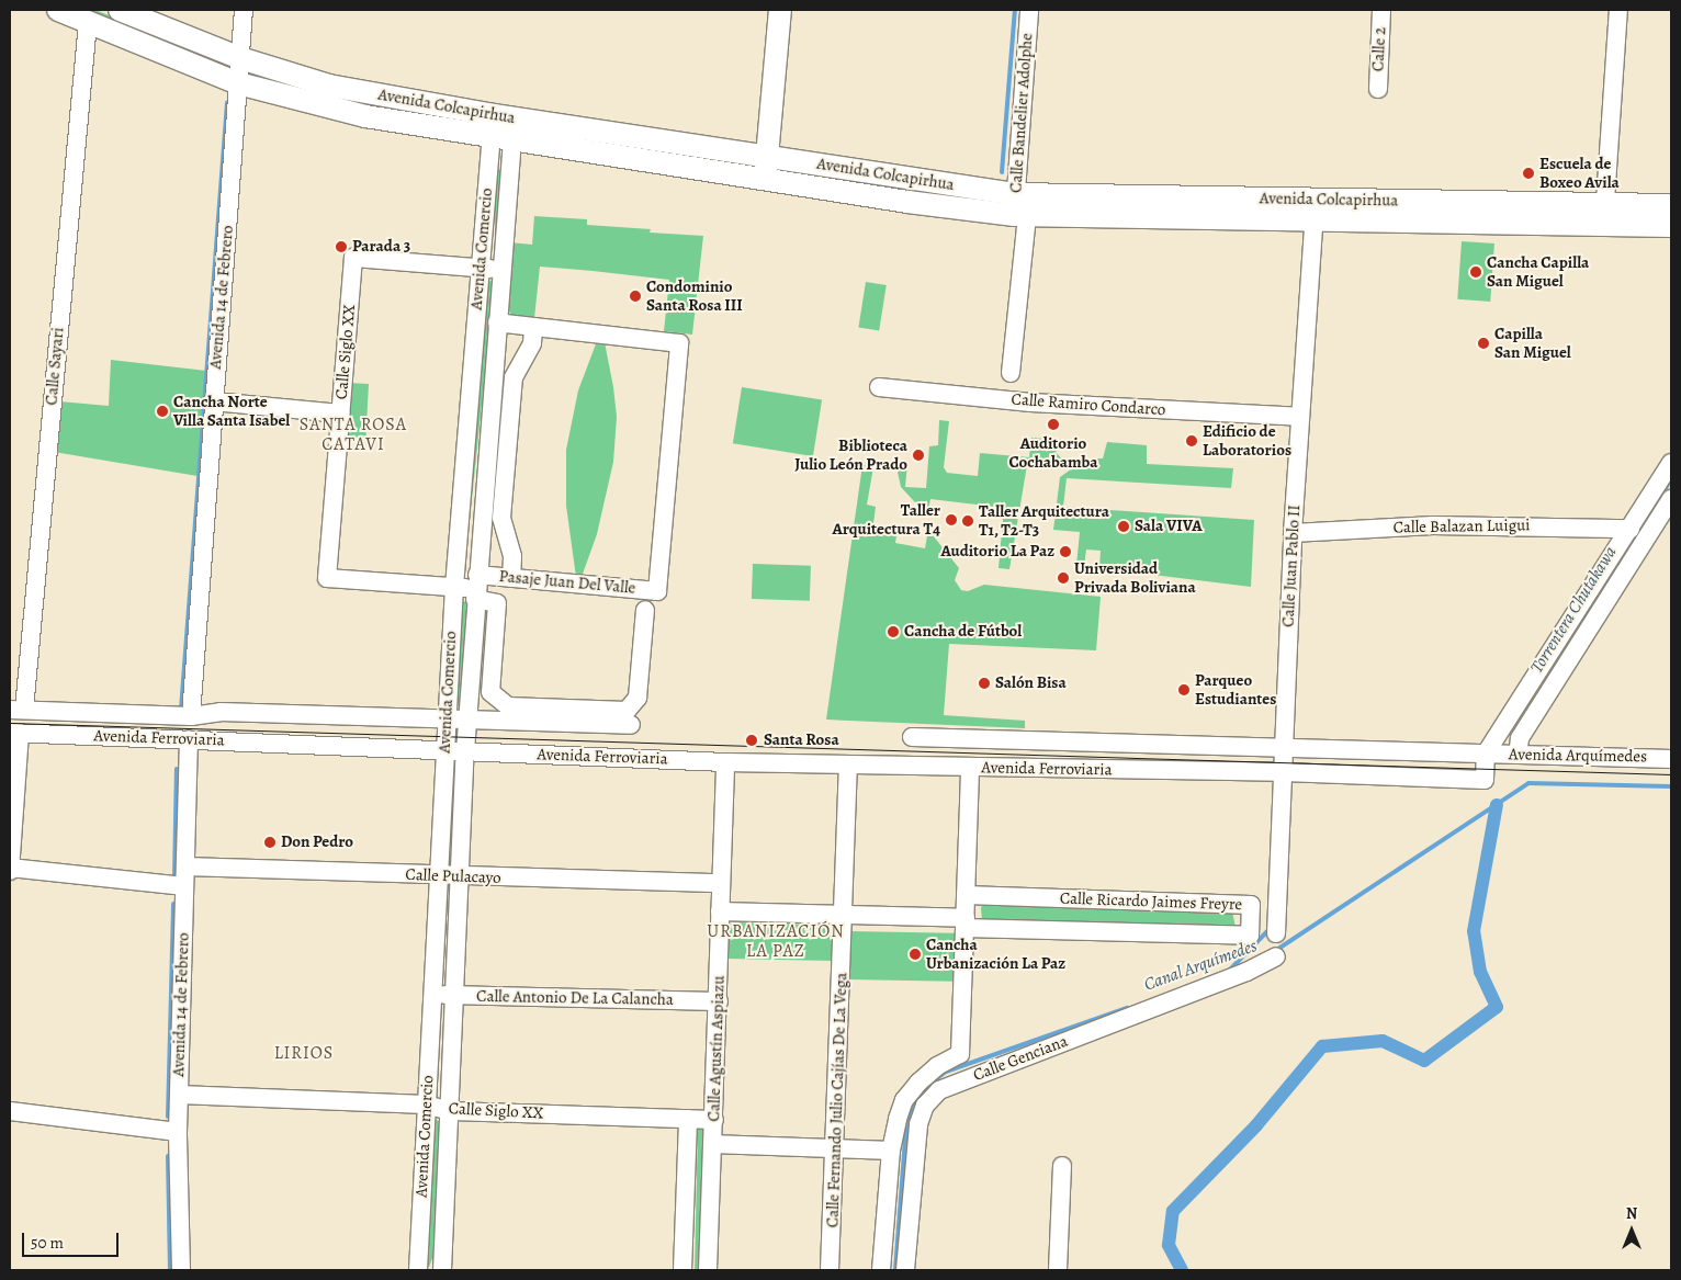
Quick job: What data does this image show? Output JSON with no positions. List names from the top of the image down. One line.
{"streets":{"main road":["Avenida Colcapirhua"],"street":["Calle 2","Calle Bandelier Adolphe","Avenida Comercio","Avenida 14 de Febrero","Calle Siglo XX","Calle Sayari","Calle Ramiro Condarco","Calle Balazan Luigui","Calle Juan Pablo II","Pasaje Juan Del Valle","Avenida Ferroviaria","Avenida Arquímedes","Calle Pulacayo","Calle Ricardo Jaimes Freyre","Calle Antonio De La Calancha","Calle Agustín Aspiazu","Calle Genciana","Calle Fernando Julio Cajías De La Vega"]},"crossings":[["Avenida Colcapirhua","Calle Bandelier Adolphe"],["Avenida Colcapirhua","Avenida Comercio"],["Avenida Colcapirhua","Avenida 14 de Febrero"],["Avenida Colcapirhua","Calle Sayari"],["Avenida Colcapirhua","Calle Juan Pablo II"],["Avenida Comercio","Calle Siglo XX"],["Avenida Comercio","Pasaje Juan Del Valle"],["Avenida Comercio","Avenida Ferroviaria"],["Avenida Comercio","Calle Pulacayo"],["Avenida Comercio","Calle Antonio De La Calancha"],["Avenida 14 de Febrero","Calle Siglo XX"],["Avenida 14 de Febrero","Avenida Ferroviaria"],["Avenida 14 de Febrero","Calle Pulacayo"],["Calle Siglo XX","Pasaje Juan Del Valle"],["Calle Siglo XX","Calle Agustín Aspiazu"],["Calle Sayari","Avenida Ferroviaria"],["Calle Ramiro Condarco","Calle Juan Pablo II"],["Calle Balazan Luigui","Calle Juan Pablo II"],["Calle Juan Pablo II","Avenida Ferroviaria"],["Avenida Ferroviaria","Avenida Arquímedes"],["Avenida Ferroviaria","Calle Agustín Aspiazu"],["Avenida Ferroviaria","Calle Fernando Julio Cajías De La Vega"],["Calle Pulacayo","Calle Agustín Aspiazu"],["Calle Ricardo Jaimes Freyre","Calle Genciana"],["Calle Antonio De La Calancha","Calle Agustín Aspiazu"]],"districts":["SANTA ROSA CATAVI","URBANIZACIÓN LA PAZ","LIRIOS"],"water":["Torrentera Chutakawa","Canal Arquímedes"],"places":["Escuela de Boxeo Avila","Parada 3","Cancha Capilla San Miguel","Condominio Santa Rosa III","Capilla San Miguel","Cancha Norte Villa Santa Isabel","Auditorio Cochabamba","Edificio de Laboratorios","Biblioteca Julio León Prado","Taller Arquitectura T4","Taller Arquitectura T1, T2-T3","Sala VIVA","Auditorio La Paz","Universidad Privada Boliviana","Cancha de Fútbol","Salón Bisa","Parqueo Estudiantes","Santa Rosa","Don Pedro","Cancha Urbanización La Paz"],"scale_bar":"50 m","north":"top"}
